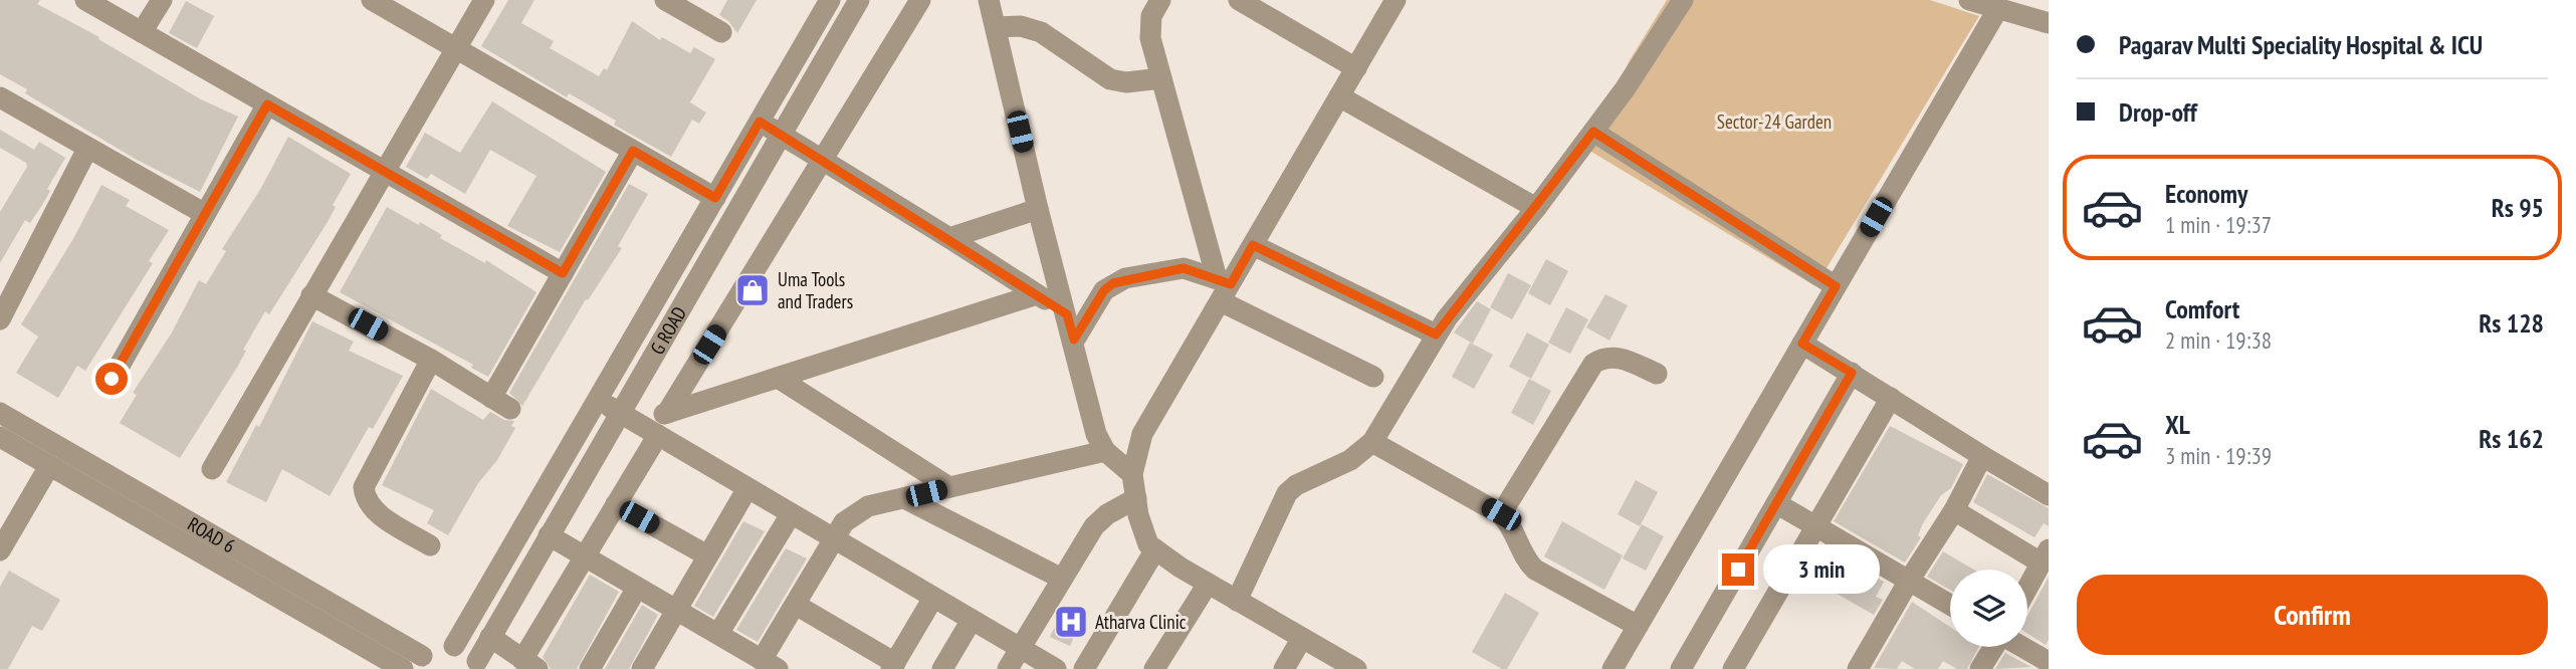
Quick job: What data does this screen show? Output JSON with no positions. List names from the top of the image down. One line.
{"streets":{"street":["G ROAD","ROAD 6"]},"parks":["Sector-24 Garden"],"places":{"shop":["Uma Tools and Traders"],"hospital":["Atharva Clinic"]},"page":{"banner":["Pagarav Multi Speciality Hospital & ICU","Drop-off"],"list":[{"name":"Economy","note":"1 min · 19:37","value":"Rs 95"},{"name":"Comfort","note":"2 min · 19:38","value":"Rs 128"},{"name":"XL","note":"3 min · 19:39","value":"Rs 162"}],"bubble":"3 min","buttons":"Confirm"}}
